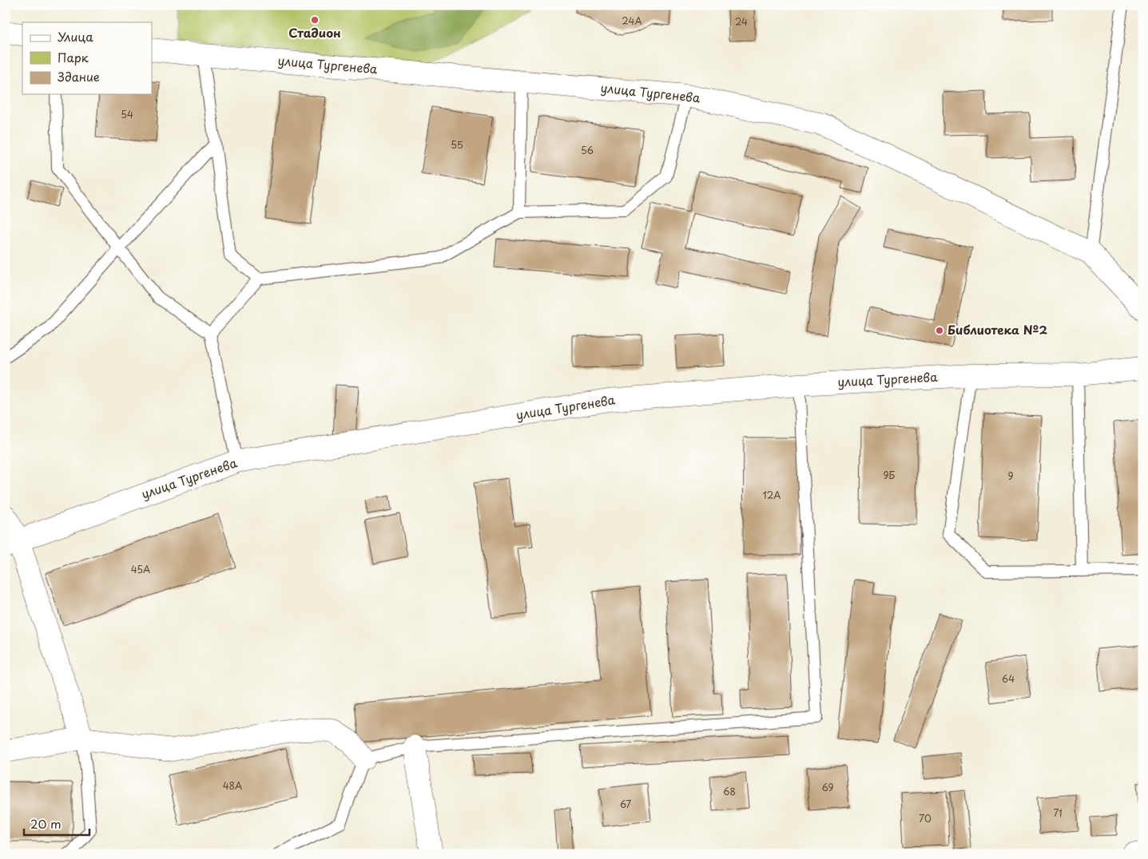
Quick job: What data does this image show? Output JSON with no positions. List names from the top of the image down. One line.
{"streets":{"street":["улица Тургенева"]},"places":["Стадион","Библиотека №2"],"house_numbers":["24А","24","54","55","56","9Б","9","12А","45А","64","48А","69","68","67","71","70"],"legend":["Улица","Парк","Здание"],"scale_bar":"20 m"}
